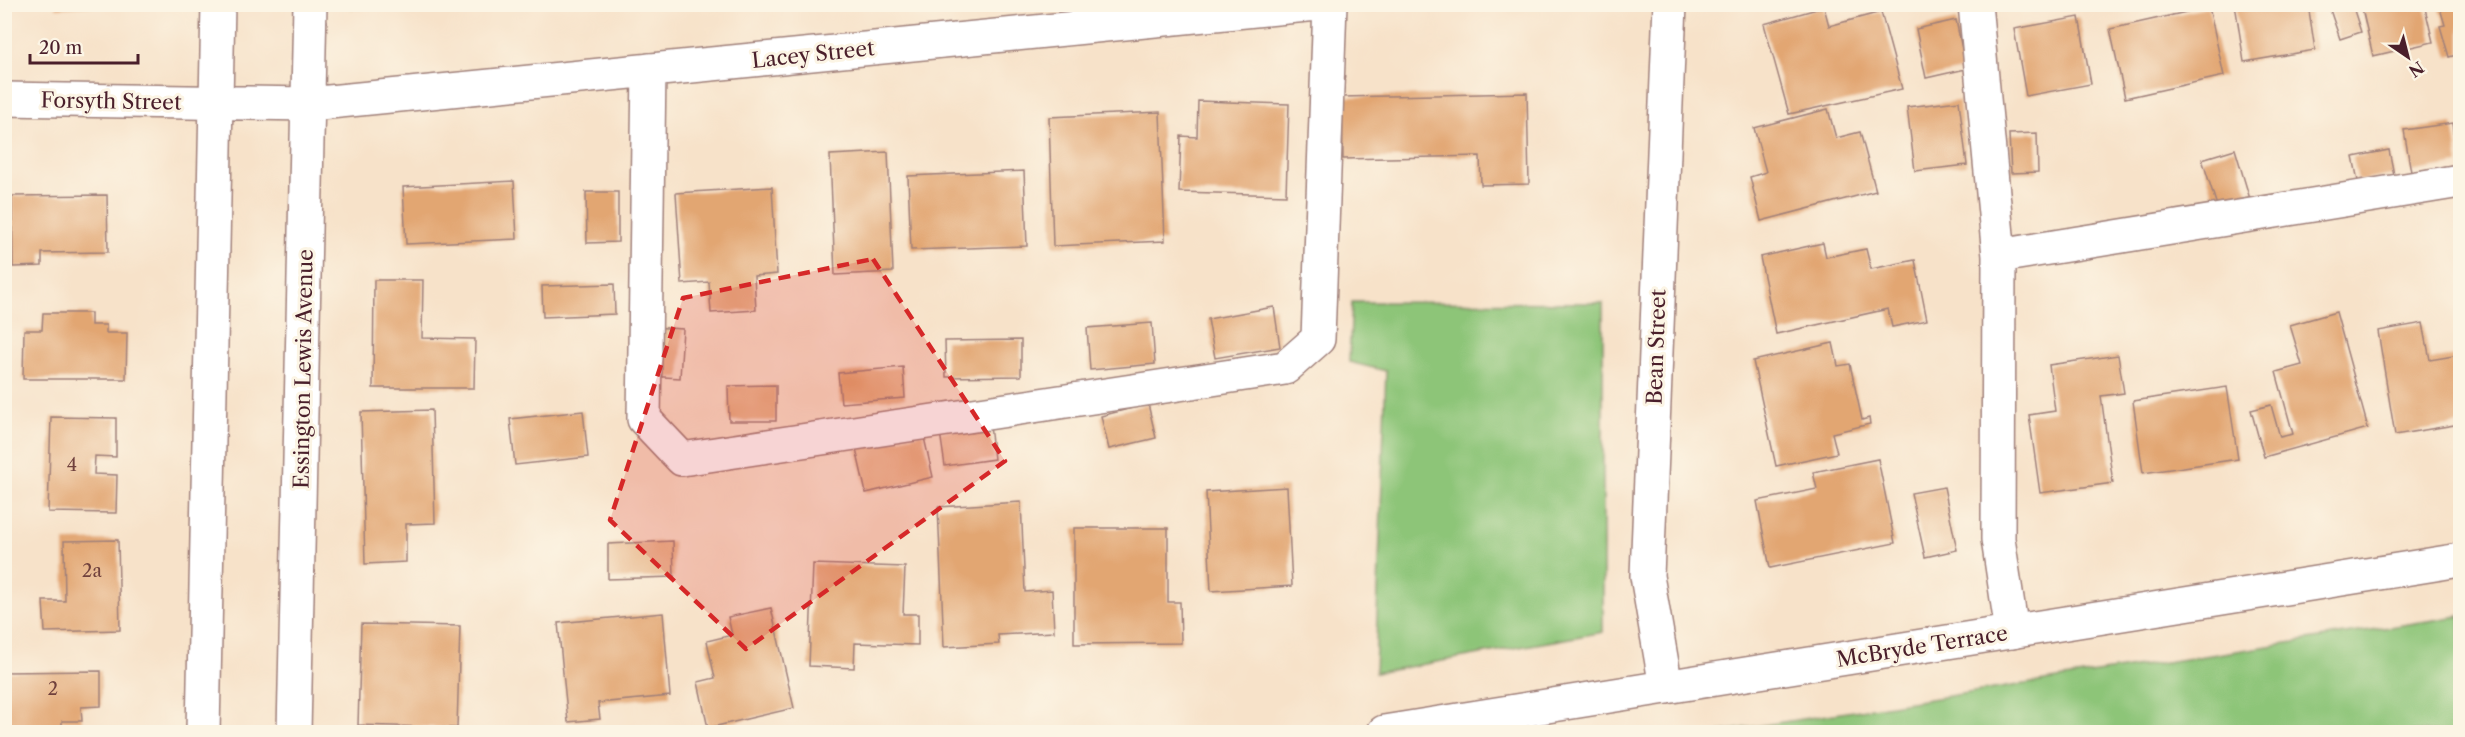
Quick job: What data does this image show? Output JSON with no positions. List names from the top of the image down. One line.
{"streets":{"street":["Lacey Street","Forsyth Street","Bean Street","Essington Lewis Avenue","McBryde Terrace"]},"crossings":[["Lacey Street","Forsyth Street"],["Lacey Street","Essington Lewis Avenue"],["Forsyth Street","Essington Lewis Avenue"],["Bean Street","McBryde Terrace"]],"house_numbers":["4","2a","2"],"scale_bar":"20 m","north":"bottom right"}
